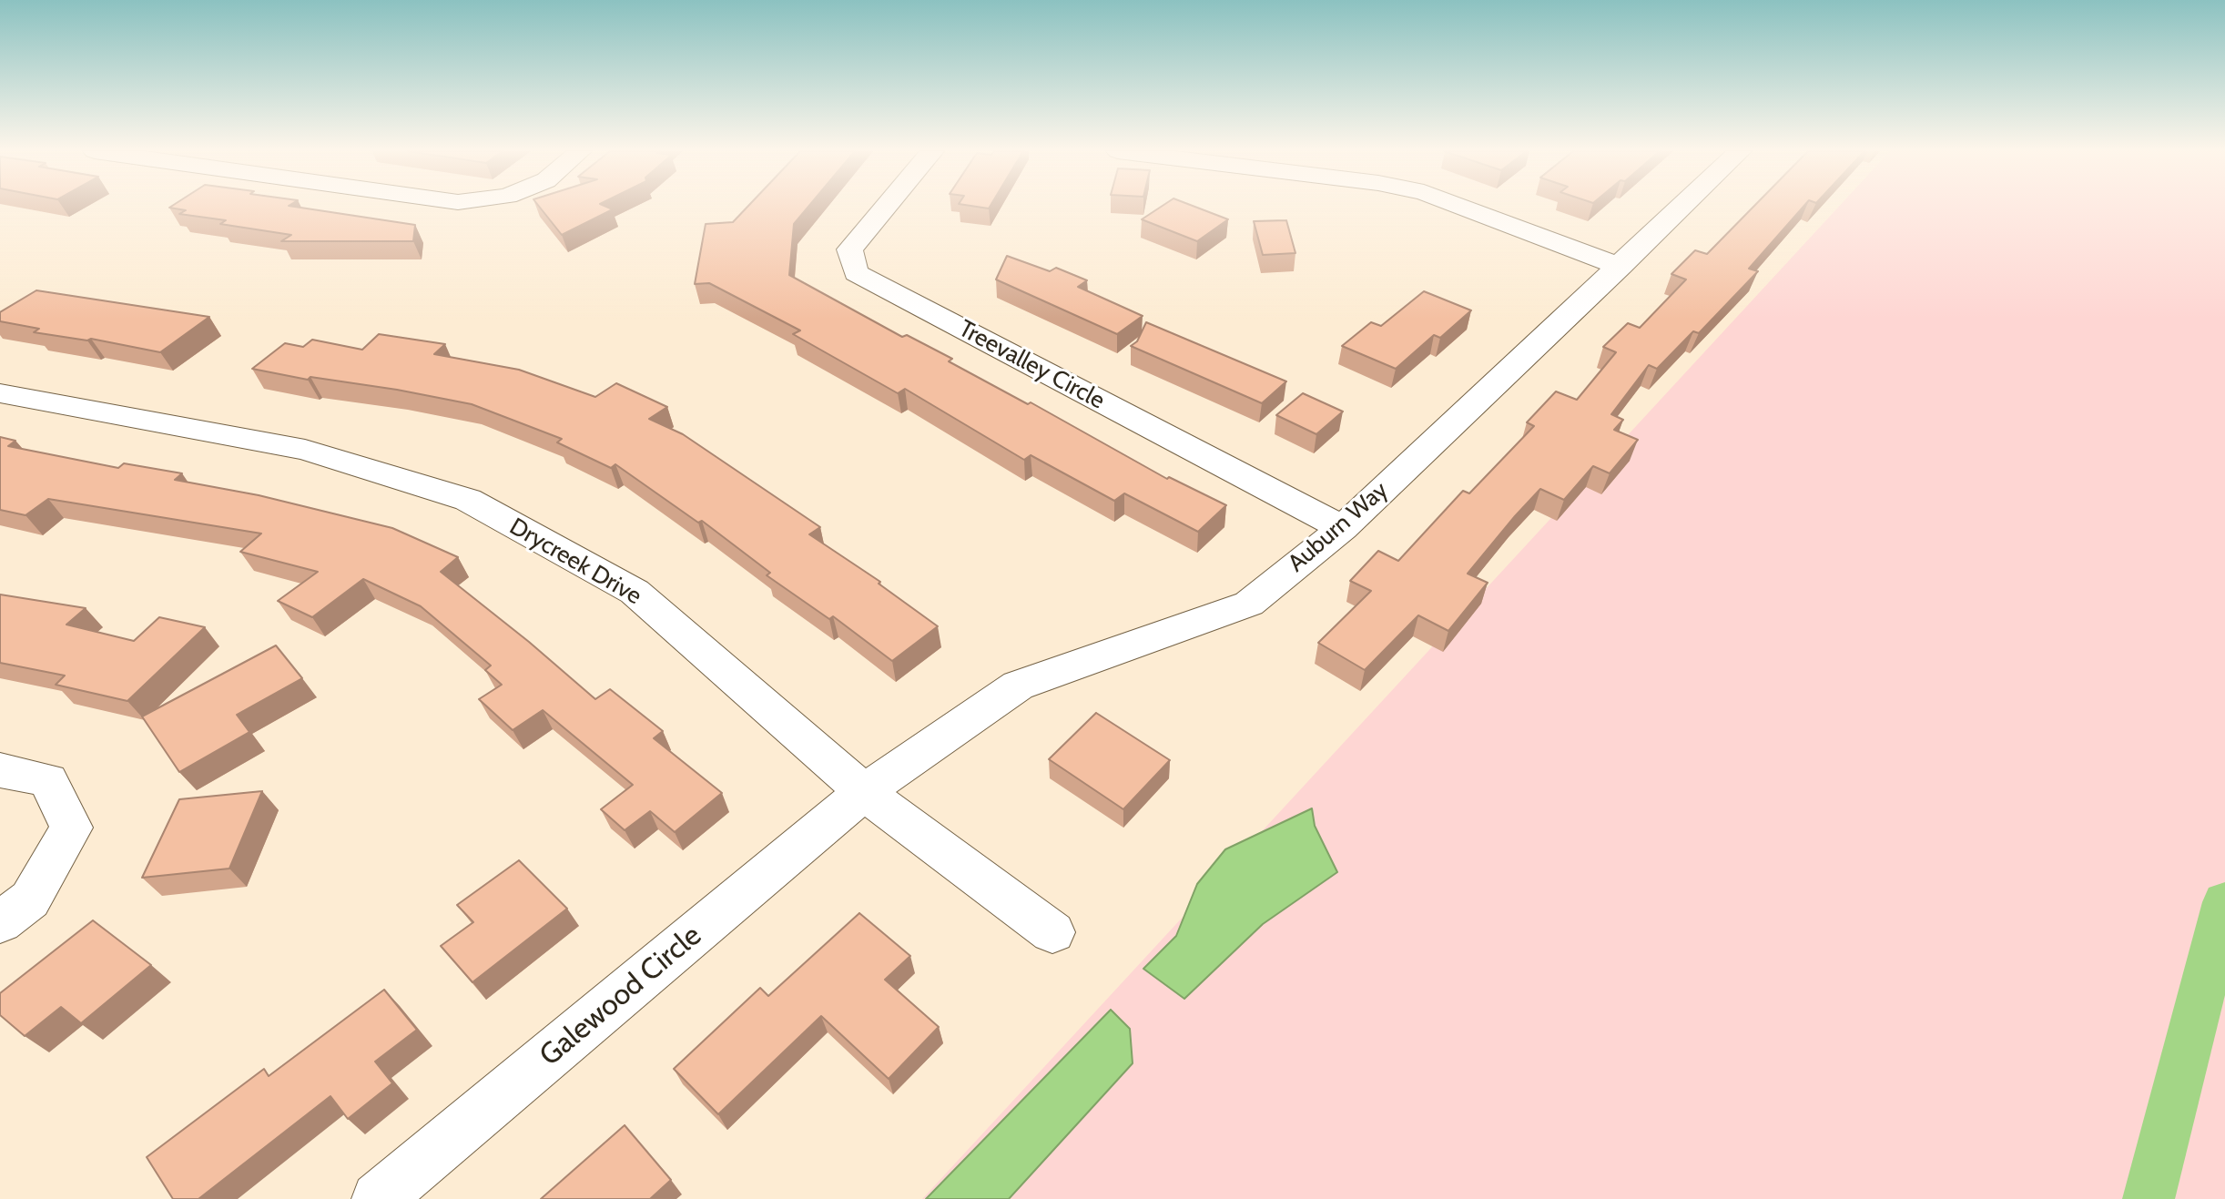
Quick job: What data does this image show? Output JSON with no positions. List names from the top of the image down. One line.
{"streets":{"street":["Treevalley Circle","Auburn Way","Drycreek Drive","Galewood Circle"]},"crossings":[["Treevalley Circle","Auburn Way"],["Auburn Way","Drycreek Drive"],["Auburn Way","Galewood Circle"],["Drycreek Drive","Galewood Circle"]]}
